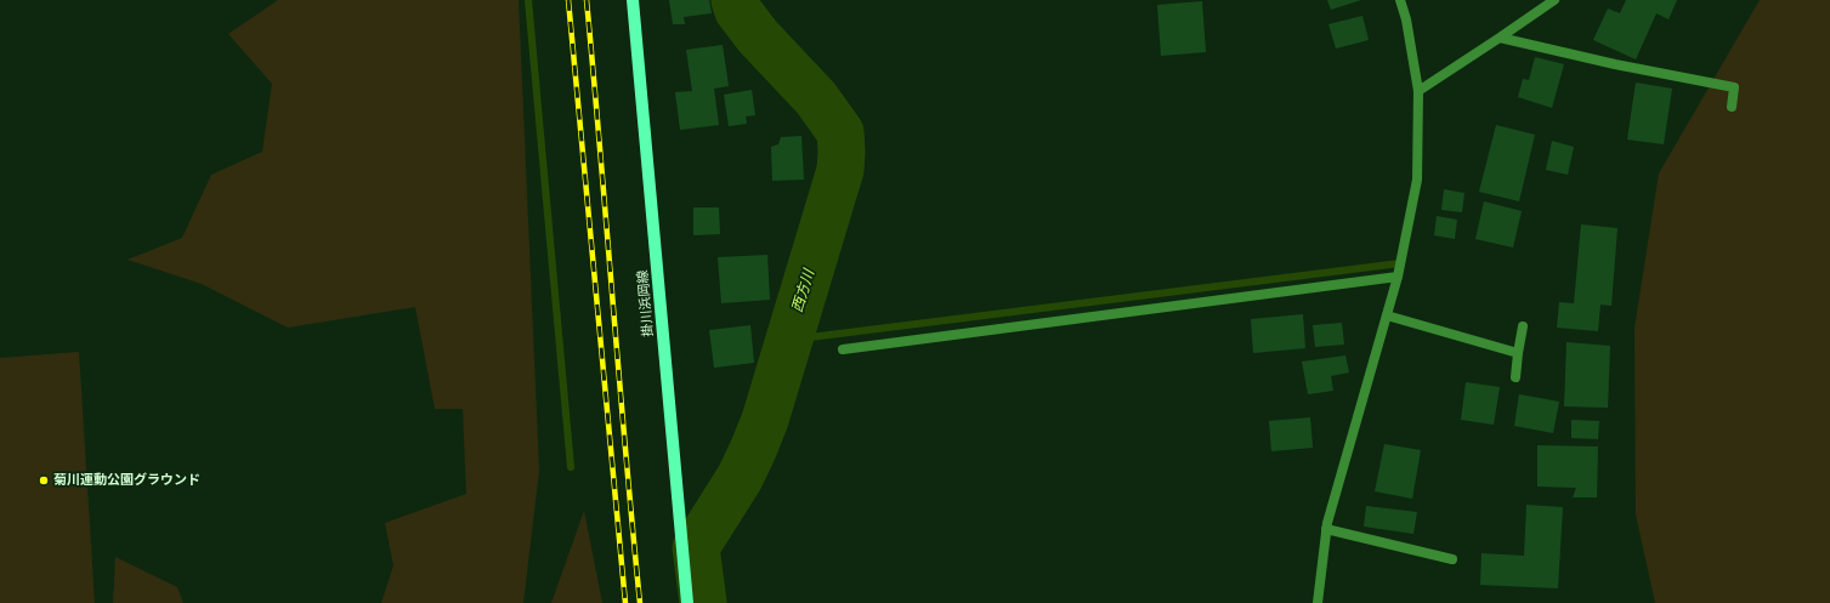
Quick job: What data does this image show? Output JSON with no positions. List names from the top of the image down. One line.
{"streets":{"main road":["掛川浜岡線"]},"water":["西方川"],"places":["菊川運動公園グラウンド"]}
